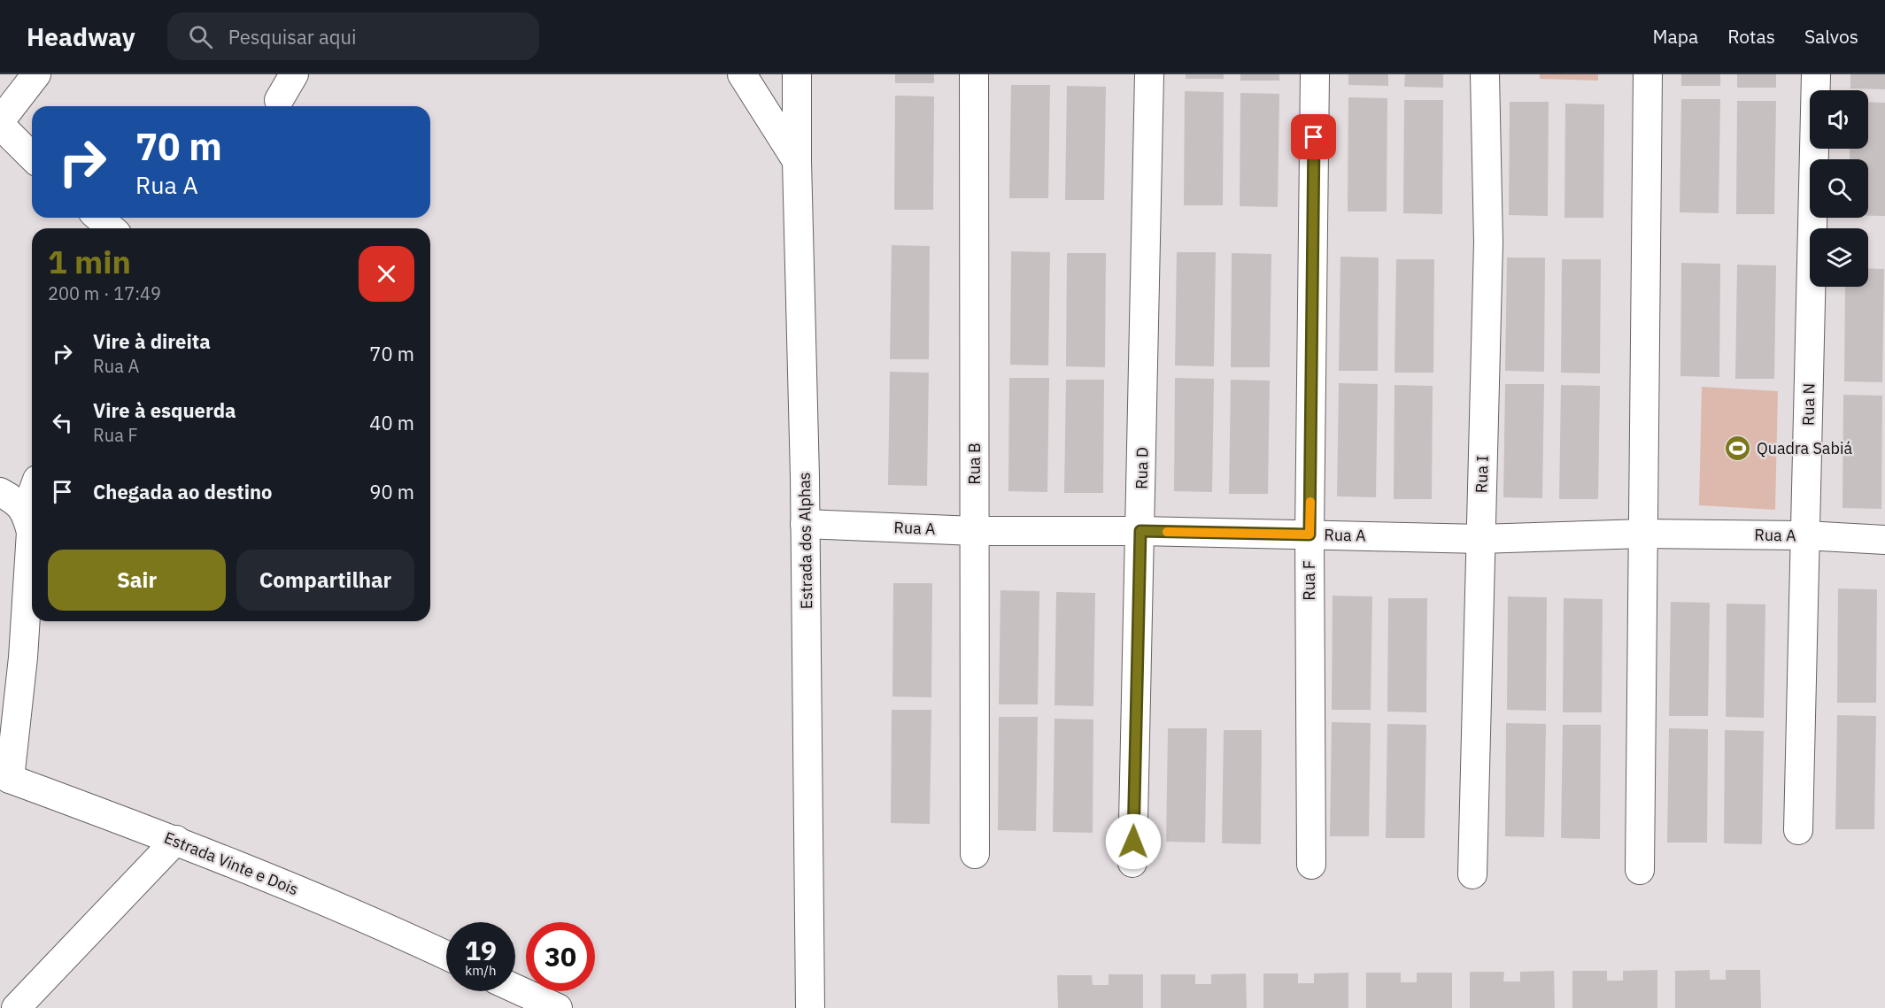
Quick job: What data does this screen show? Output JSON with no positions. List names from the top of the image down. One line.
{"streets":{"street":["Rua N","Rua B","Rua D","Rua I","Rua A","Estrada dos Alphas","Rua F","Estrada Vinte e Dois"]},"crossings":[["Rua N","Rua A"],["Rua B","Rua A"],["Rua D","Rua A"],["Rua I","Rua A"],["Rua A","Estrada dos Alphas"],["Rua A","Rua F"]],"places":{"sports":["Quadra Sabiá"]},"page":{"header":"Headway","search":"Pesquisar aqui","nav":["Mapa","Rotas","Salvos"],"turn":["70 m","Rua A"],"heading":["1 min","200 m · 17:49"],"list":[{"name":"Vire à direita","note":"Rua A","value":"70 m"},{"name":"Vire à esquerda","note":"Rua F","value":"40 m"},{"name":"Chegada ao destino","value":"90 m"}],"buttons":["Sair","Compartilhar"],"speed":"19 km/h","limit":"30"}}
